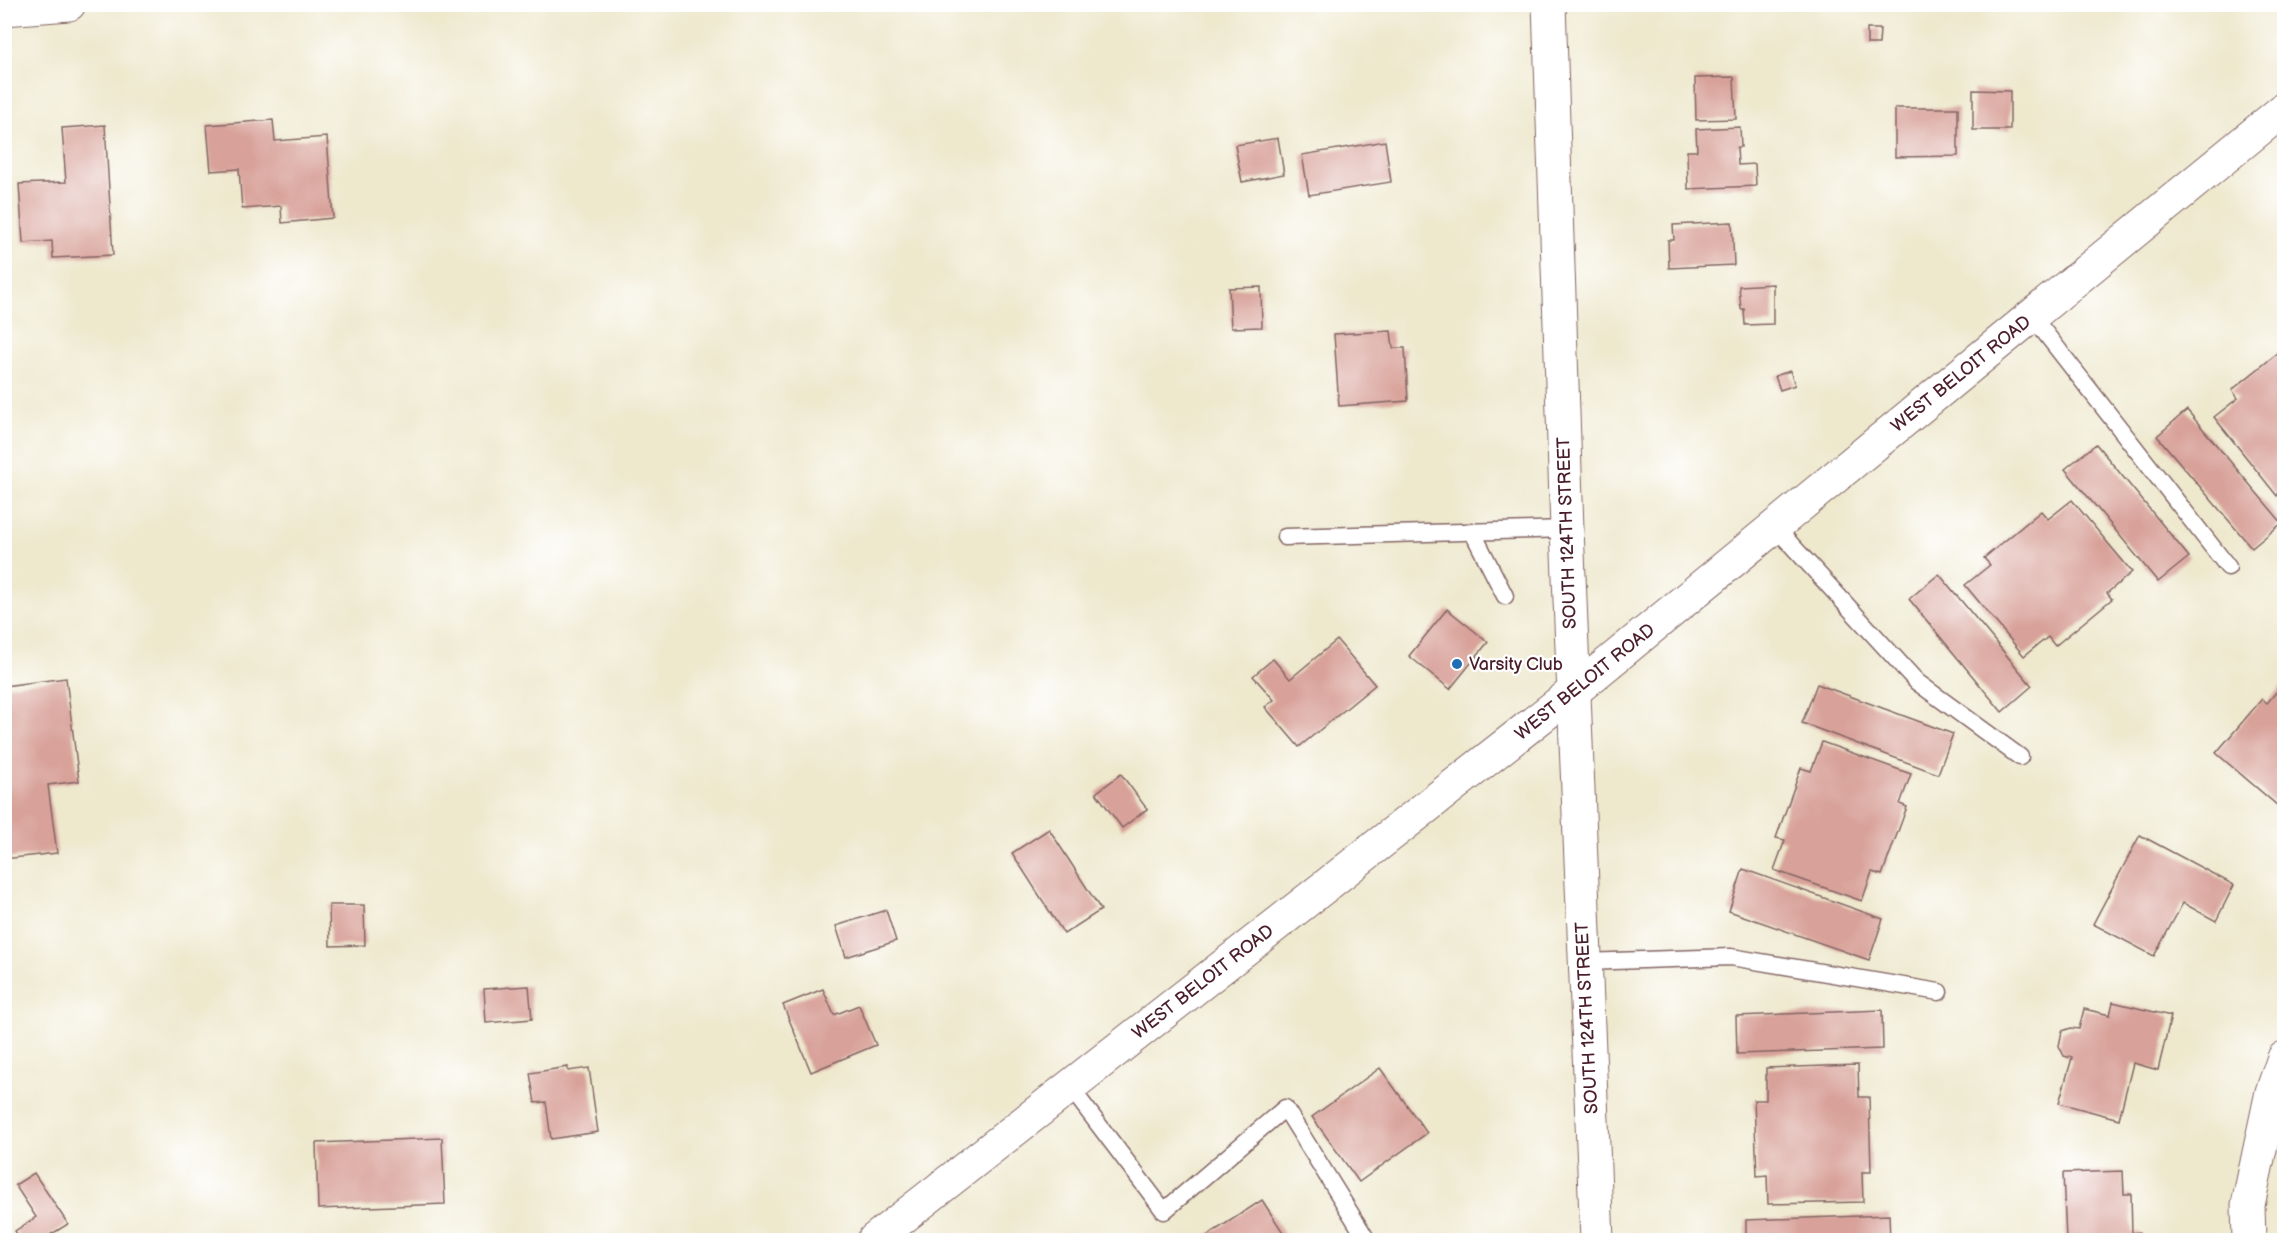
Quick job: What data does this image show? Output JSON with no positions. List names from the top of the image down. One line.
{"streets":{"main road":["WEST BELOIT ROAD","SOUTH 124TH STREET"]},"crossings":[["WEST BELOIT ROAD","SOUTH 124TH STREET"]],"places":["Varsity Club"]}
